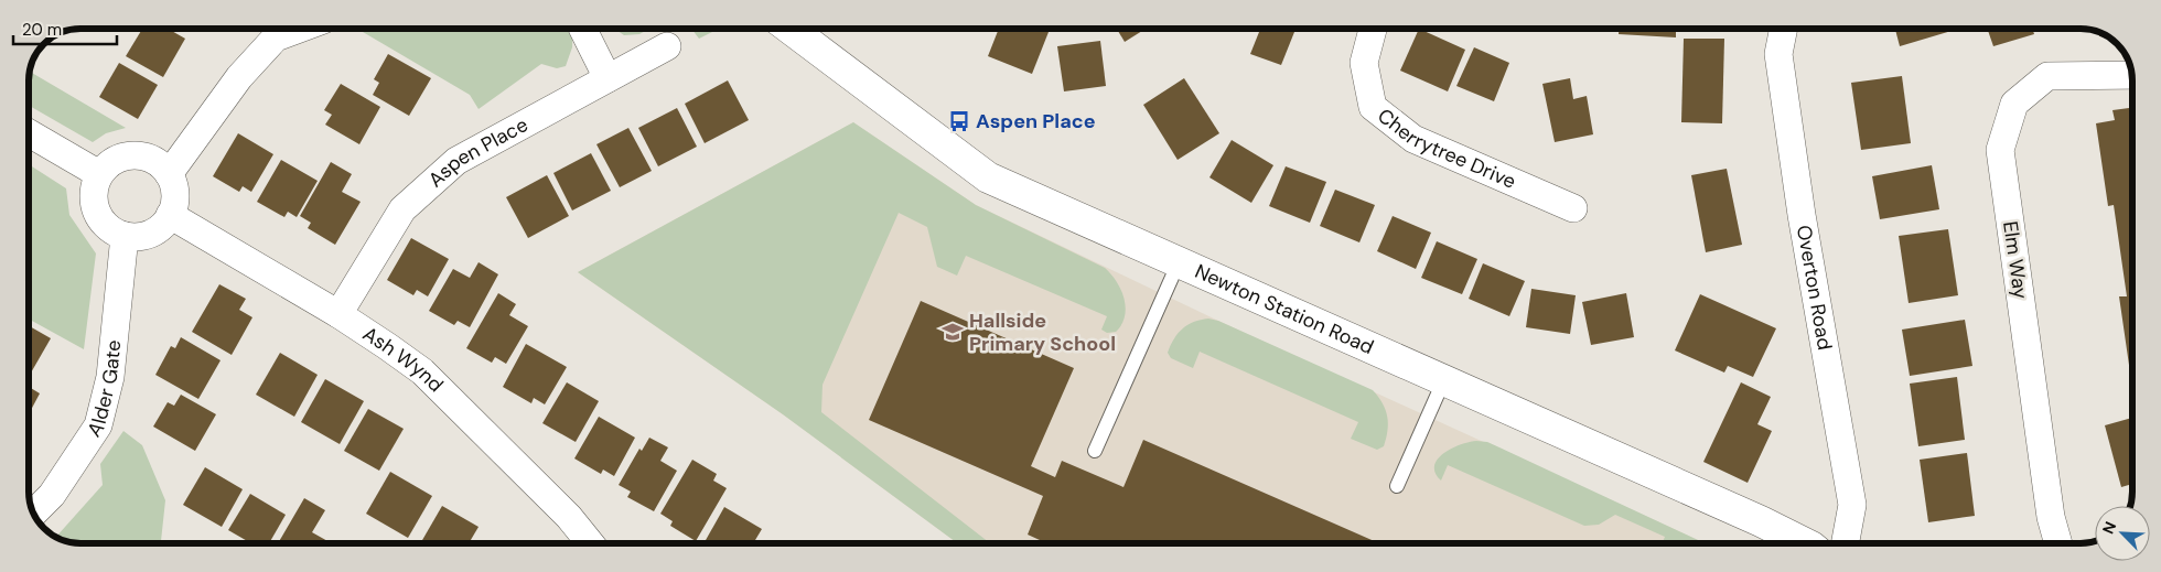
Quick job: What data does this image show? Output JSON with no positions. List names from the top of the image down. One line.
{"streets":{"street":["Cherrytree Drive","Aspen Place","Elm Way","Overton Road","Newton Station Road","Ash Wynd","Alder Gate"]},"crossings":[["Aspen Place","Ash Wynd"],["Ash Wynd","Alder Gate"]],"places":{"bus stop":["Aspen Place"],"school or university":["Hallside Primary School"]},"scale_bar":"20 m","north":"top left"}
